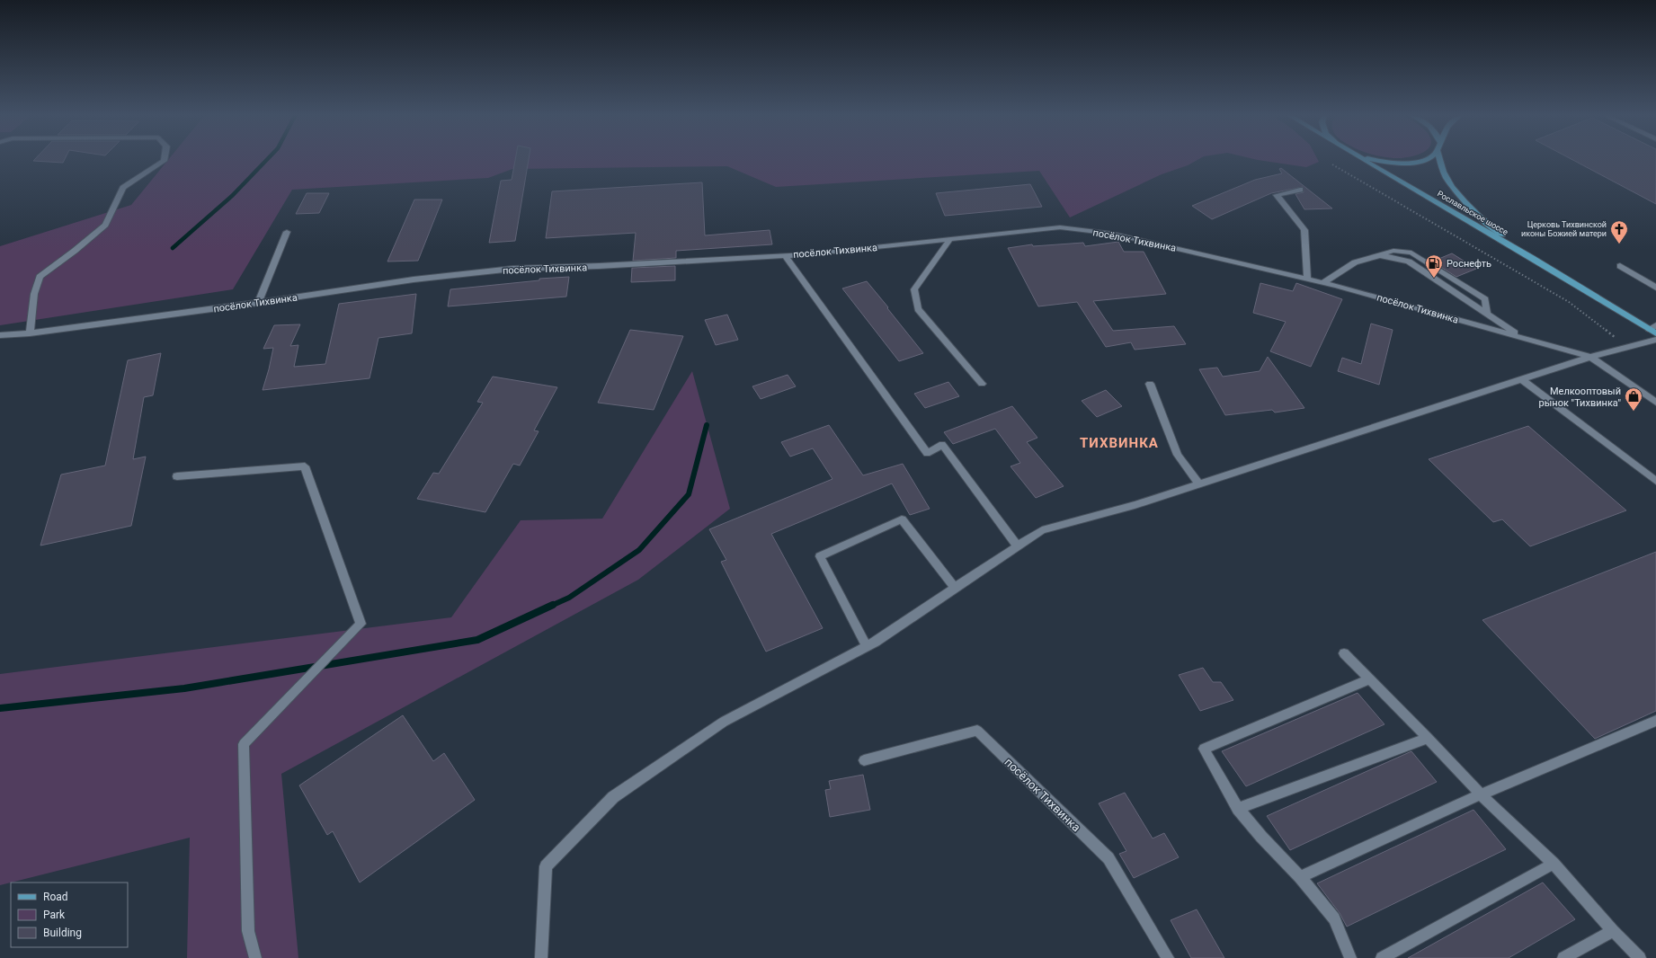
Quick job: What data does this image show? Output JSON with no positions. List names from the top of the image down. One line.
{"streets":{"main road":["Рославльское шоссе"],"street":["посёлок Тихвинка"]},"districts":["ТИХВИНКА"],"places":{"church":["Церковь Тихвинской иконы Божией матери"],"fuel station":["Роснефть"],"shop":["Мелкооптовый рынок \"Тихвинка\""]},"legend":["Road","Park","Building"]}
